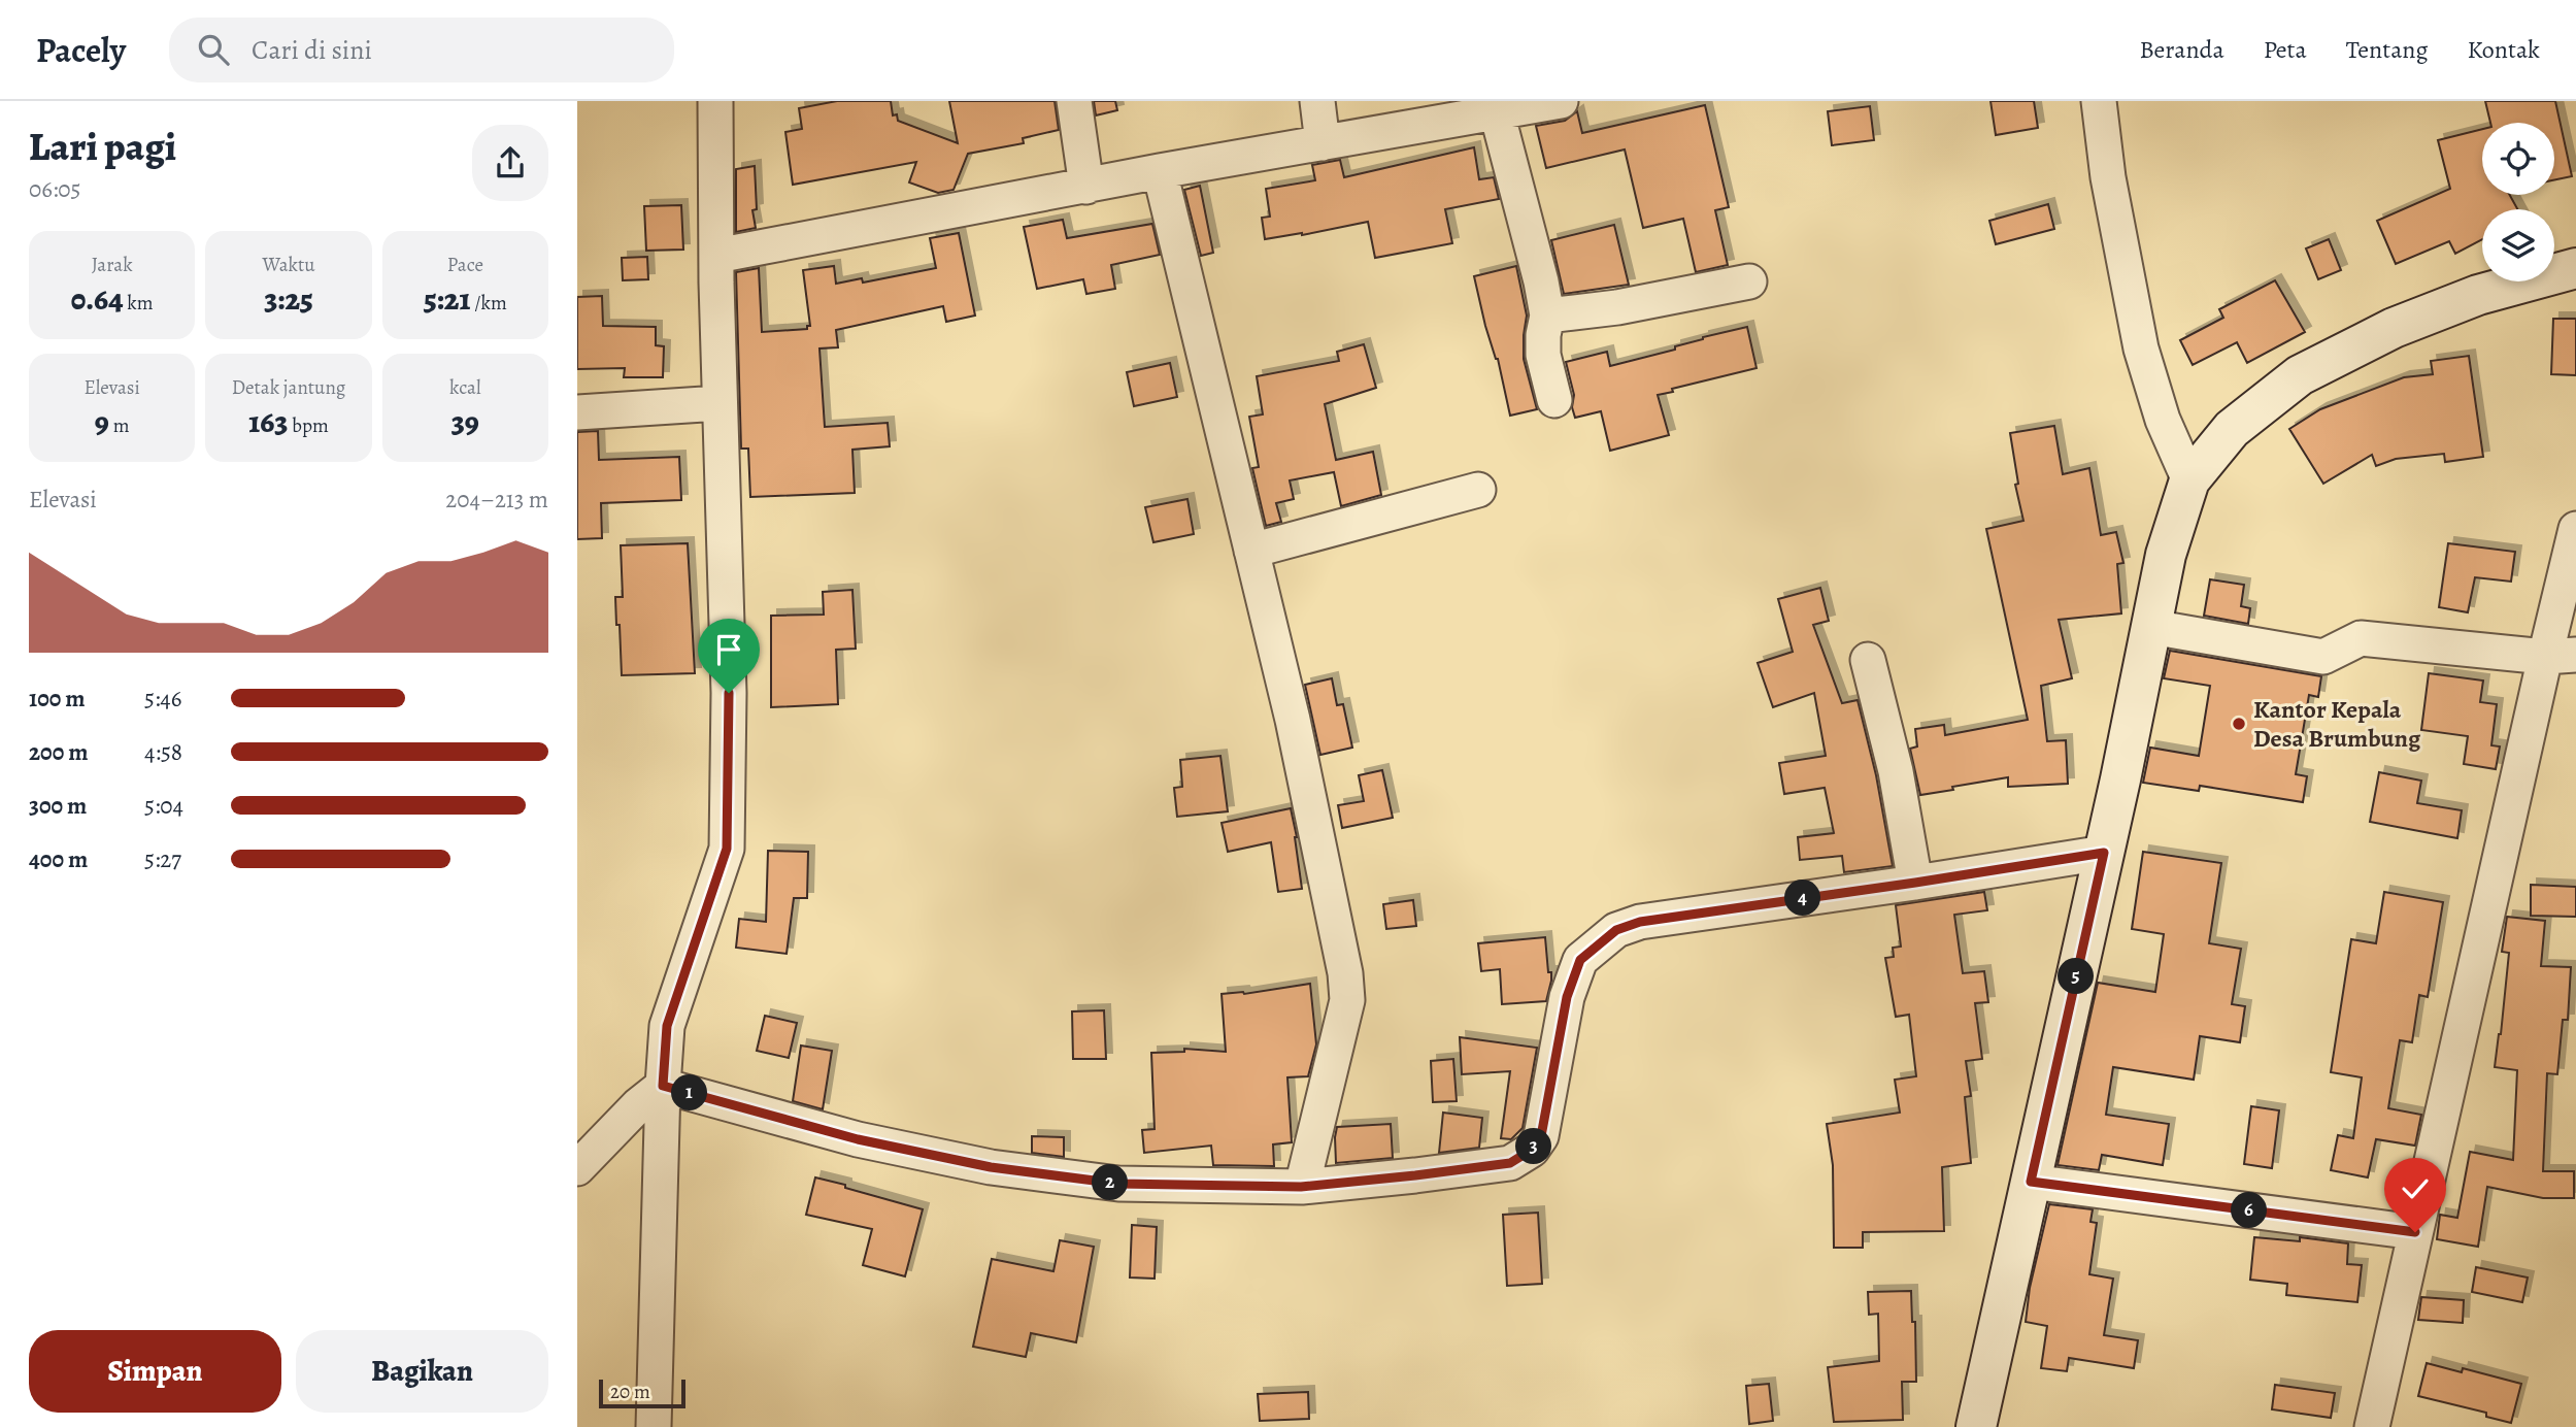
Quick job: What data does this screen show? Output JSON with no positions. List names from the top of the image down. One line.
{"places":["Kantor Kepala Desa Brumbung"],"scale_bar":"20 m","page":{"header":"Pacely","search":"Cari di sini","nav":["Beranda","Peta","Tentang","Kontak"],"heading":["Lari pagi","06:05"],"stats":[["Jarak","0.64 km"],["Waktu","3:25"],["Pace","5:21 /km"],["Elevasi","9 m"],["Detak jantung","163 bpm"],["kcal","39"]],"chart":["Elevasi","204–213 m"],"list":[{"name":"100 m","note":"5:46"},{"name":"200 m","note":"4:58"},{"name":"300 m","note":"5:04"},{"name":"400 m","note":"5:27"}],"pins":["4","5","1","3","2","6"],"buttons":["Simpan","Bagikan"],"scale":"20 m"}}
